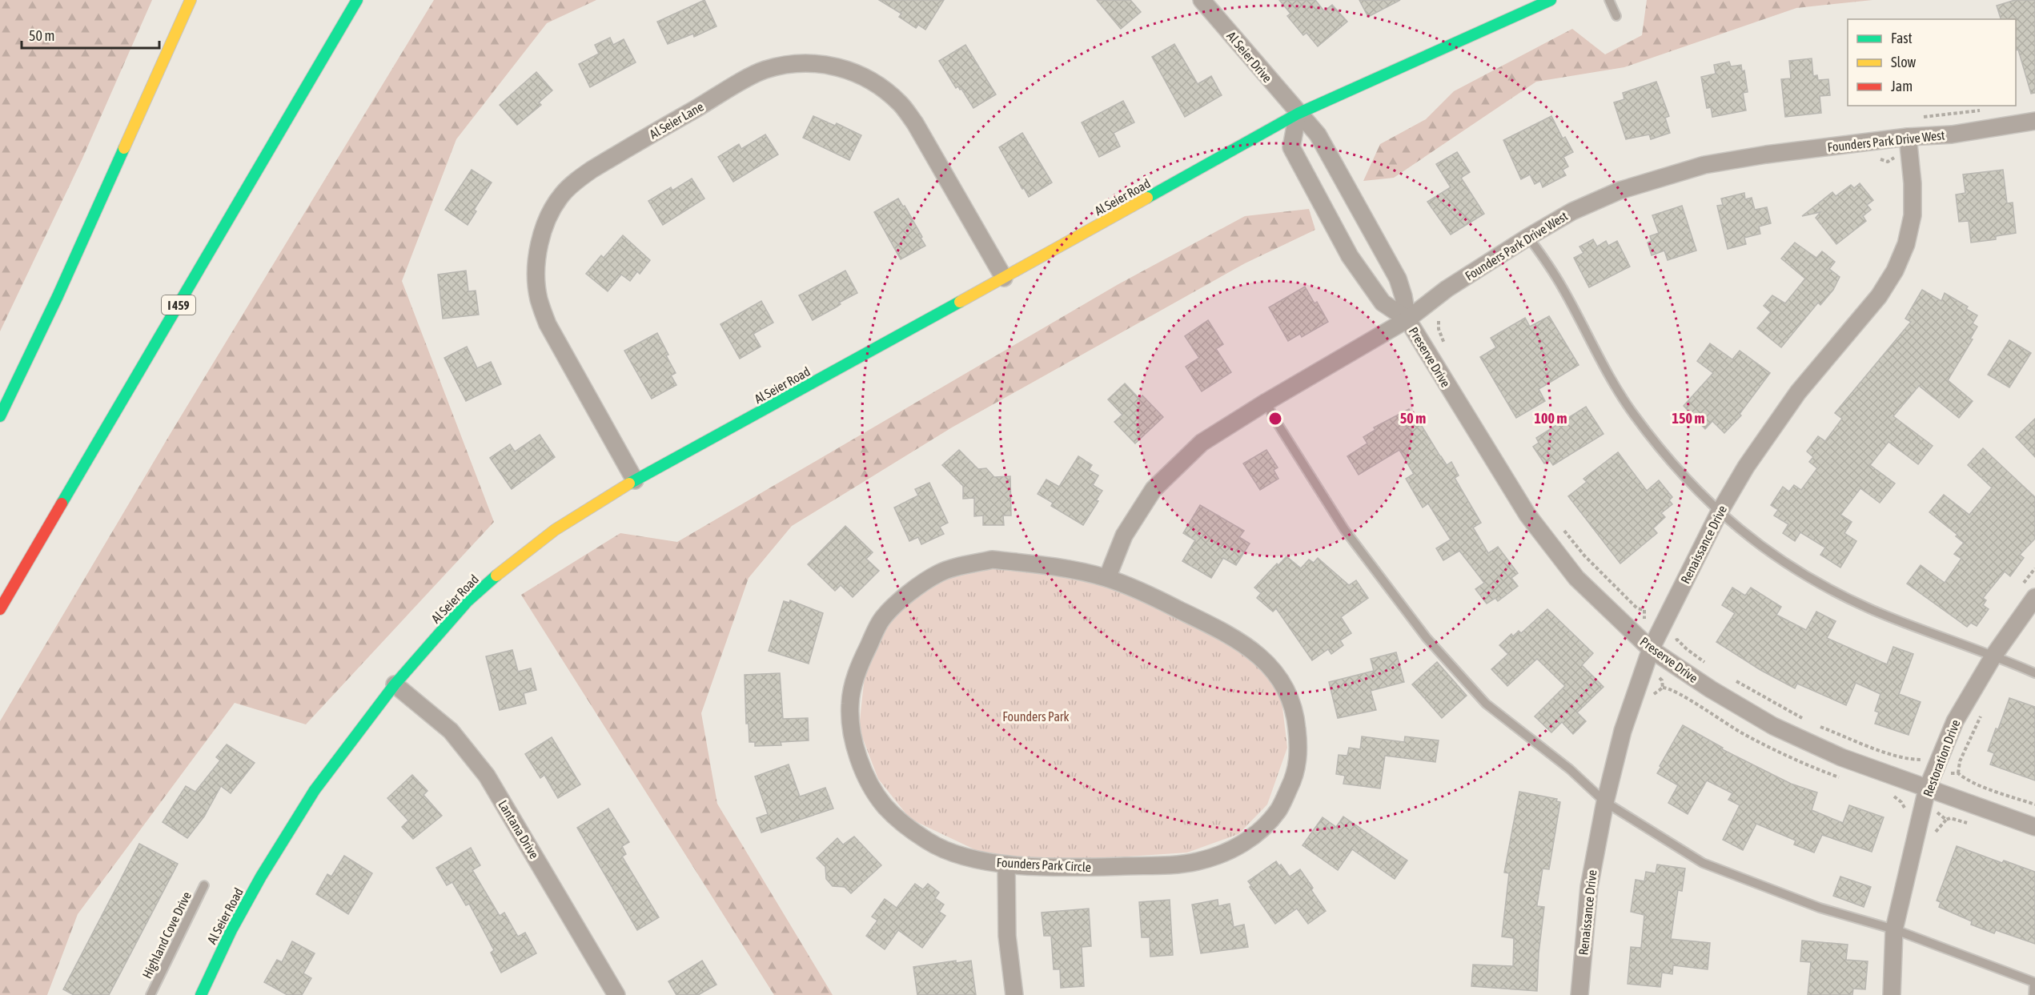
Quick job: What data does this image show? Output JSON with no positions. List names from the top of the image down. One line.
{"streets":{"main road":["Al Seier Road","I 459"],"street":["Al Seier Drive","Al Seier Lane","Founders Park Drive West","Preserve Drive","Renaissance Drive","Restoration Drive","Lantana Drive","Founders Park Circle"],"lane":["Highland Cove Drive"]},"crossings":[["Al Seier Drive","Al Seier Road"],["Al Seier Drive","Preserve Drive"],["Al Seier Lane","Al Seier Road"],["Founders Park Drive West","Preserve Drive"],["Founders Park Drive West","Renaissance Drive"],["Founders Park Drive West","Founders Park Circle"],["Al Seier Road","Preserve Drive"],["Al Seier Road","Lantana Drive"],["Preserve Drive","Renaissance Drive"],["Preserve Drive","Restoration Drive"]],"parks":["Founders Park"],"legend":["Fast","Slow","Jam"],"scale_bar":"50 m","rings":["50 m","100 m","150 m"]}
